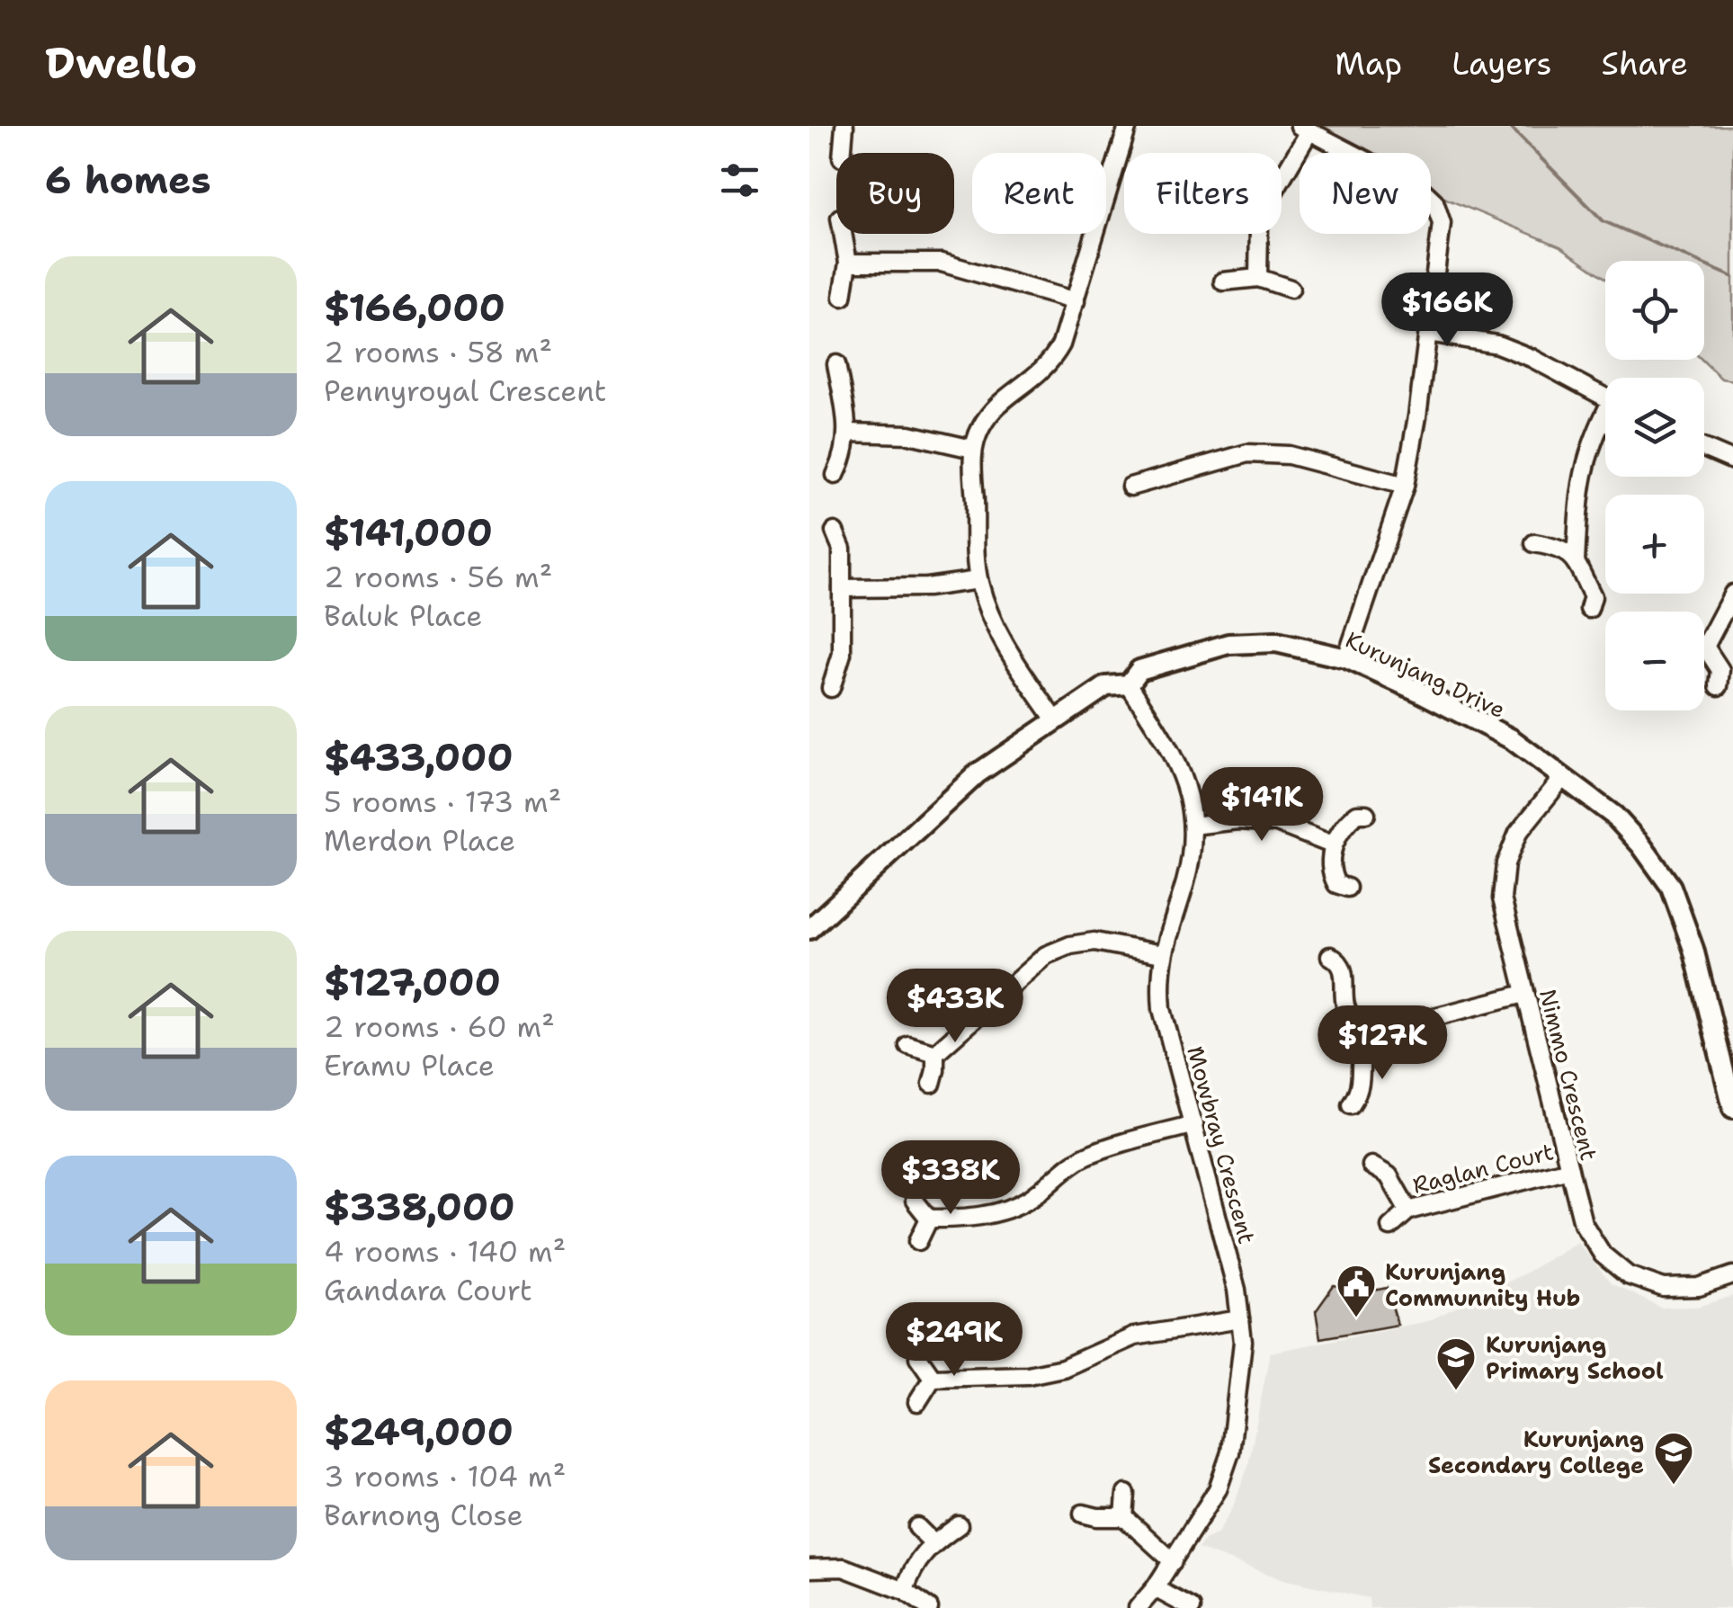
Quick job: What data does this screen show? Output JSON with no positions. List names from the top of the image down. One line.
{"streets":{"street":["Kurunjang Drive","Nimmo Crescent","Mowbray Crescent","Raglan Court"]},"crossings":[["Kurunjang Drive","Nimmo Crescent"],["Kurunjang Drive","Mowbray Crescent"],["Nimmo Crescent","Raglan Court"]],"places":{"public building":["Kurunjang Communnity Hub"],"school or university":["Kurunjang Primary School","Kurunjang Secondary College"]},"page":{"header":"Dwello","nav":["Map","Layers","Share"],"heading":"6 homes","chip":["Buy","Rent","Filters","New"],"list":[{"name":"$166,000","note":"2 rooms · 58 m² · Pennyroyal Crescent"},{"name":"$141,000","note":"2 rooms · 56 m² · Baluk Place"},{"name":"$433,000","note":"5 rooms · 173 m² · Merdon Place"},{"name":"$127,000","note":"2 rooms · 60 m² · Eramu Place"},{"name":"$338,000","note":"4 rooms · 140 m² · Gandara Court"},{"name":"$249,000","note":"3 rooms · 104 m² · Barnong Close"}],"map_buttons":["+","−"],"price":["$166K","$141K","$433K","$127K","$338K","$249K"]}}
